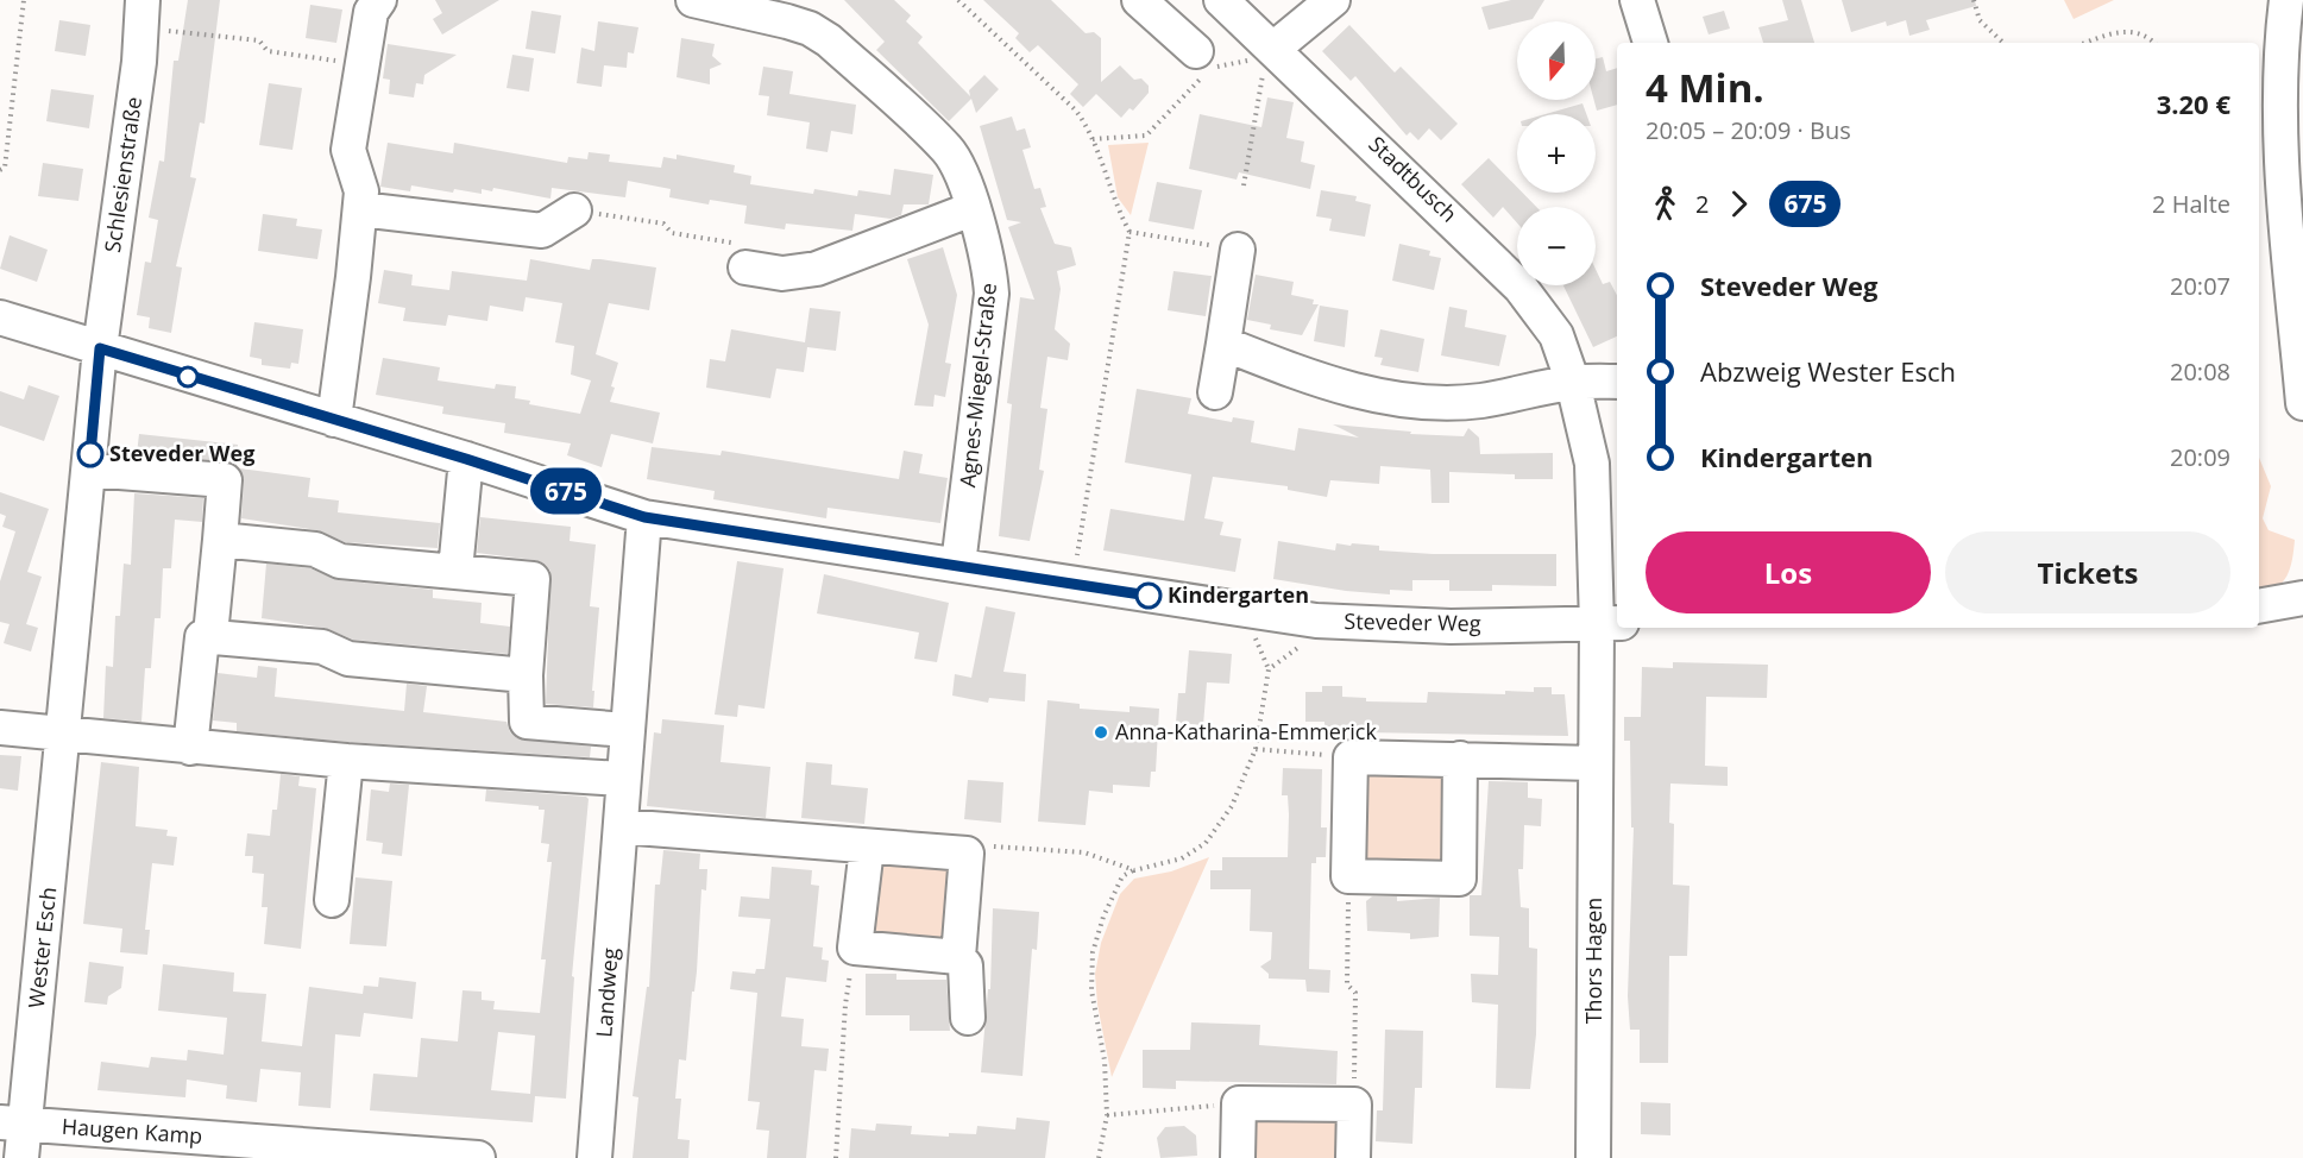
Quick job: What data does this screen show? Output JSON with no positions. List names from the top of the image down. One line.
{"streets":{"street":["Schlesienstraße","Stadtbusch","Agnes-Miegel-Straße","Steveder Weg","Wester Esch","Thors Hagen","Landweg","Haugen Kamp"]},"crossings":[["Schlesienstraße","Steveder Weg"],["Schlesienstraße","Wester Esch"],["Stadtbusch","Steveder Weg"],["Stadtbusch","Thors Hagen"],["Agnes-Miegel-Straße","Steveder Weg"],["Steveder Weg","Wester Esch"],["Steveder Weg","Thors Hagen"],["Steveder Weg","Landweg"],["Wester Esch","Haugen Kamp"]],"places":["Steveder Weg","Kindergarten","Anna-Katharina-Emmerick"],"lines":["bus line 675"],"north":"bottom","page":{"on_map":"675","map_buttons":["+","−"],"heading":["4 Min.","20:05 – 20:09 · Bus","3.20 €"],"legs":["2","675","2 Halte"],"list":[{"name":"Steveder Weg","value":"20:07"},{"name":"Abzweig Wester Esch","value":"20:08"},{"name":"Kindergarten","value":"20:09"}],"buttons":["Los","Tickets"]}}
